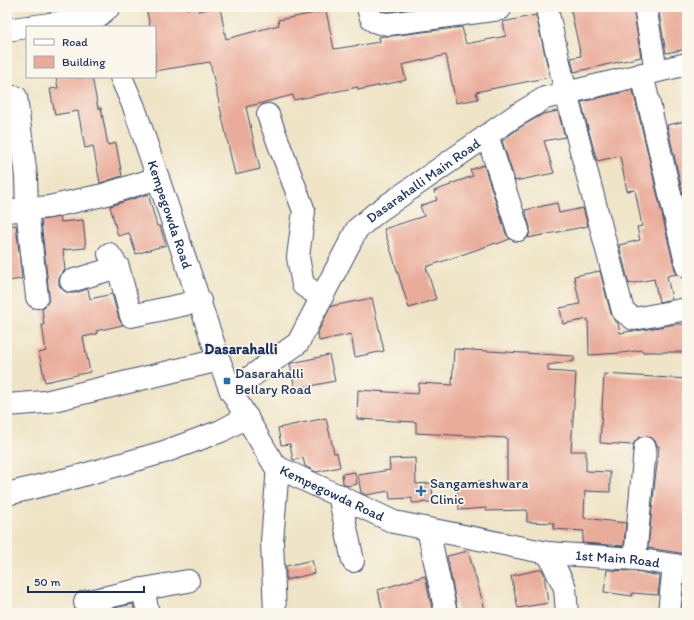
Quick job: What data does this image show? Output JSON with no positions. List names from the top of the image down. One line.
{"streets":{"street":["Dasarahalli Main Road","Kempegowda Road","1st Main Road"]},"crossings":[["Dasarahalli Main Road","Kempegowda Road"],["Kempegowda Road","1st Main Road"]],"districts":["Dasarahalli"],"places":{"transit":["Dasarahalli Bellary Road"],"health":["Sangameshwara Clinic"]},"legend":["Road","Building"],"scale_bar":"50 m"}
